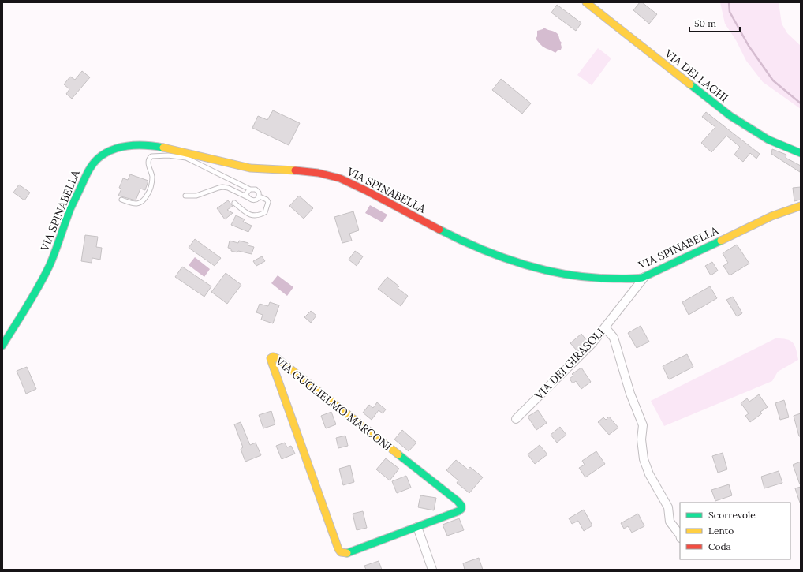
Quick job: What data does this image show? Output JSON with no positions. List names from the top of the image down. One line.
{"streets":{"street":["VIA DEI LAGHI","VIA SPINABELLA","VIA DEI GIRASOLI","VIA GUGLIELMO MARCONI"]},"crossings":[["VIA SPINABELLA","VIA DEI GIRASOLI"]],"legend":["Scorrevole","Lento","Coda"],"scale_bar":"50 m"}
